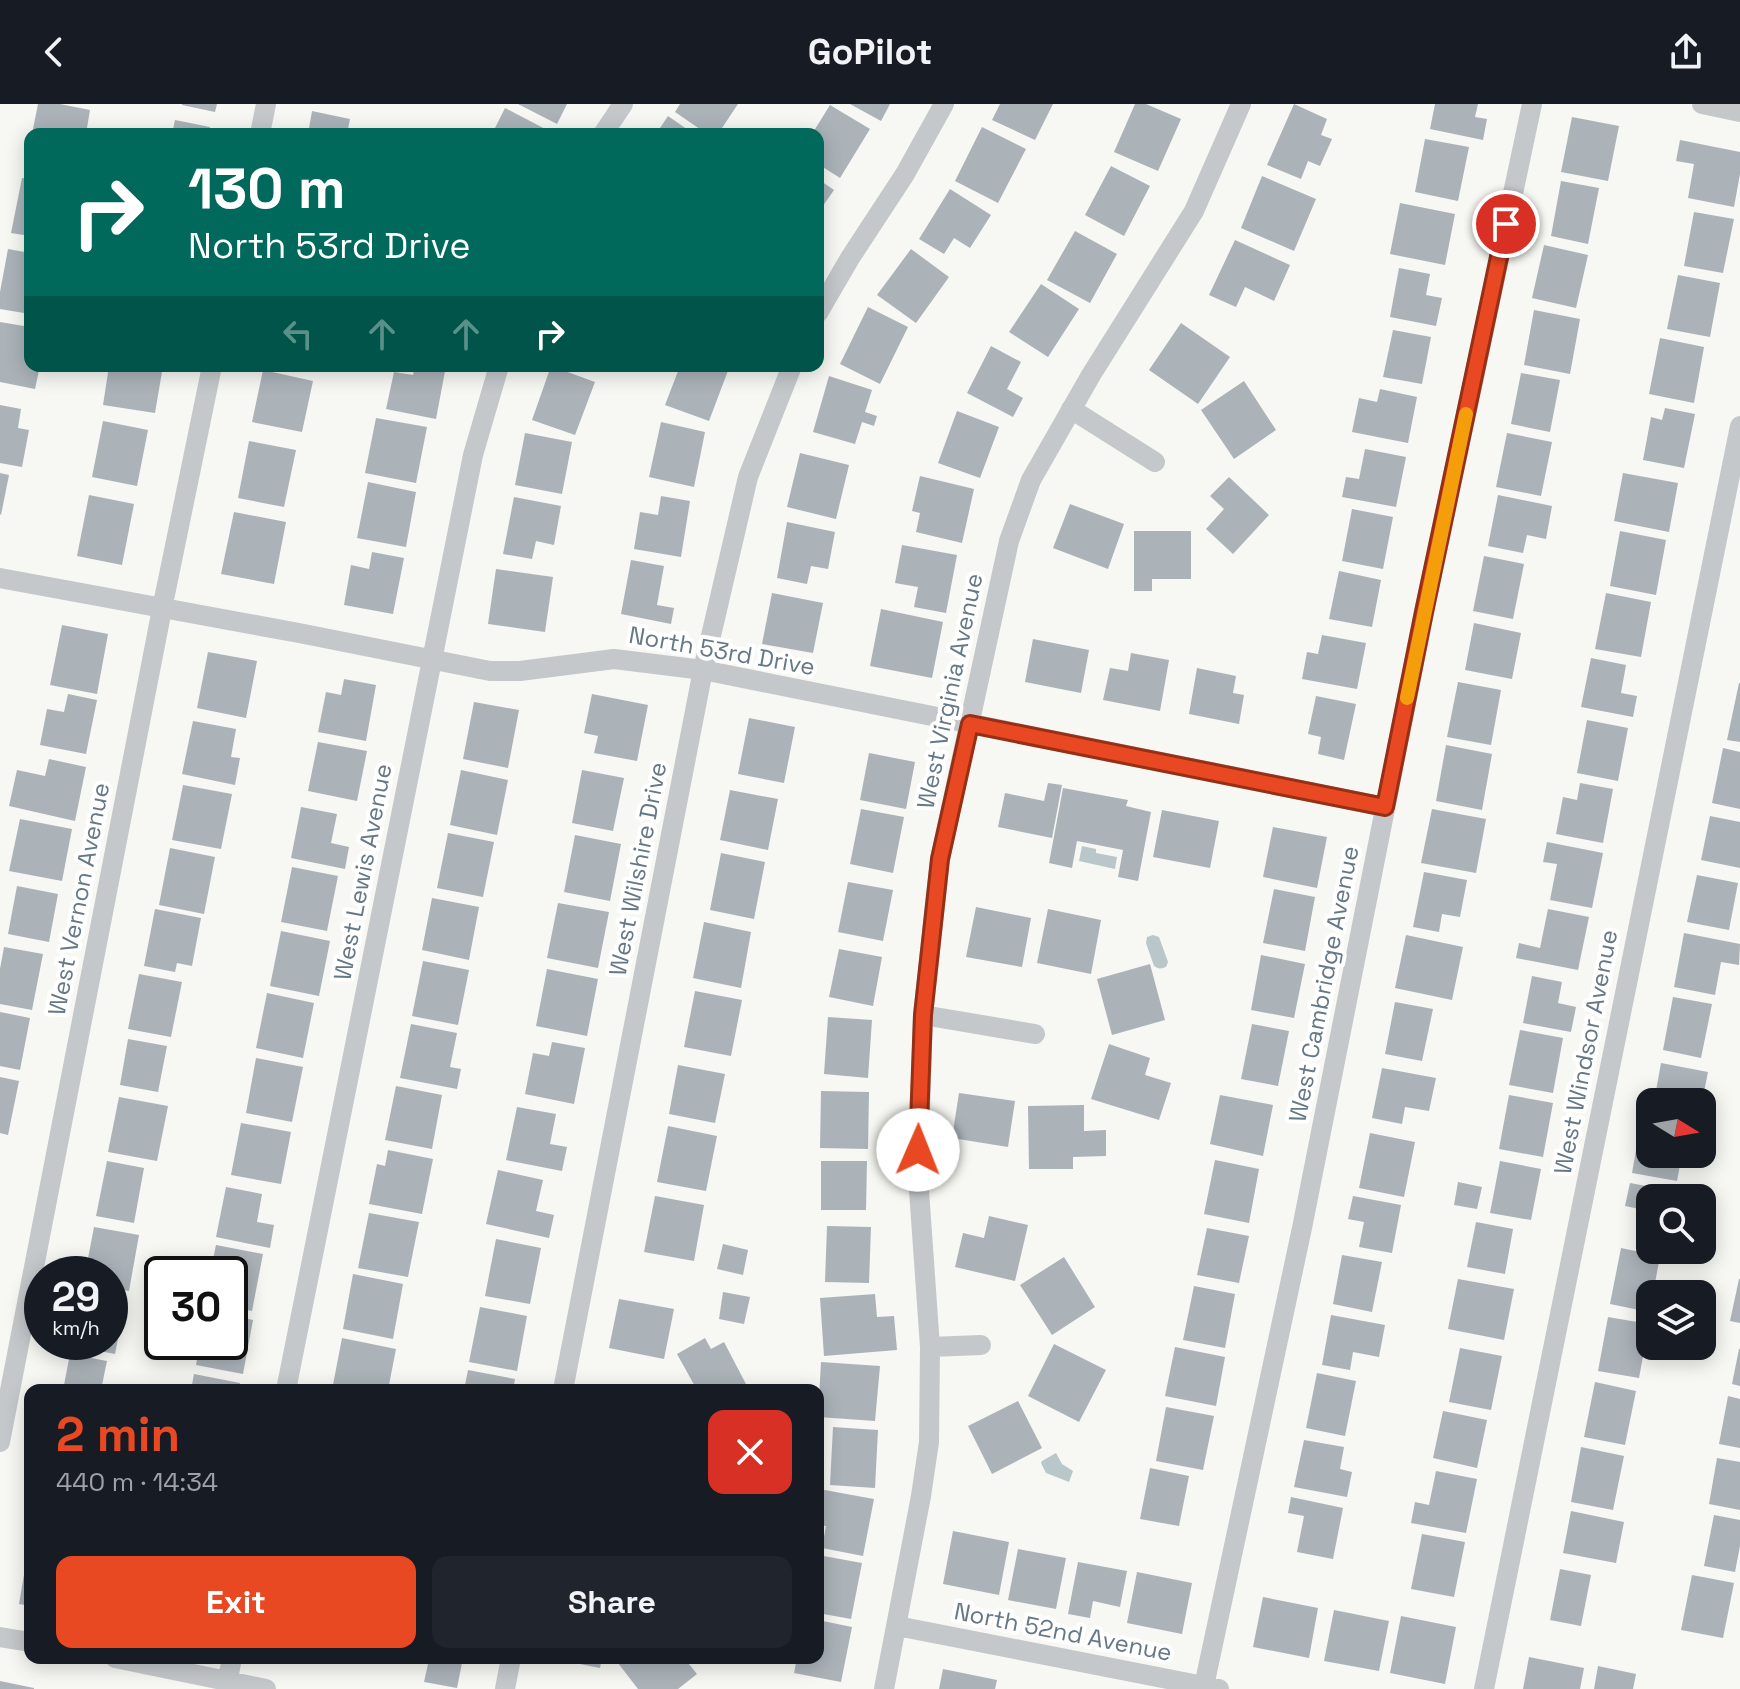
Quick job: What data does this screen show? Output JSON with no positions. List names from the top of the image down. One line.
{"streets":{"street":["North 53rd Drive","West Virginia Avenue","West Wilshire Drive","West Lewis Avenue","West Vernon Avenue","West Cambridge Avenue","West Windsor Avenue","North 52nd Avenue"]},"crossings":[["North 53rd Drive","West Virginia Avenue"],["North 53rd Drive","West Wilshire Drive"],["North 53rd Drive","West Lewis Avenue"],["North 53rd Drive","West Vernon Avenue"],["North 53rd Drive","West Cambridge Avenue"],["West Virginia Avenue","North 52nd Avenue"],["West Cambridge Avenue","North 52nd Avenue"]],"north":"right","page":{"header":"GoPilot","turn":["130 m","North 53rd Drive"],"speed":"29 km/h","limit":"30","heading":["2 min","440 m · 14:34"],"buttons":["Exit","Share"]}}
